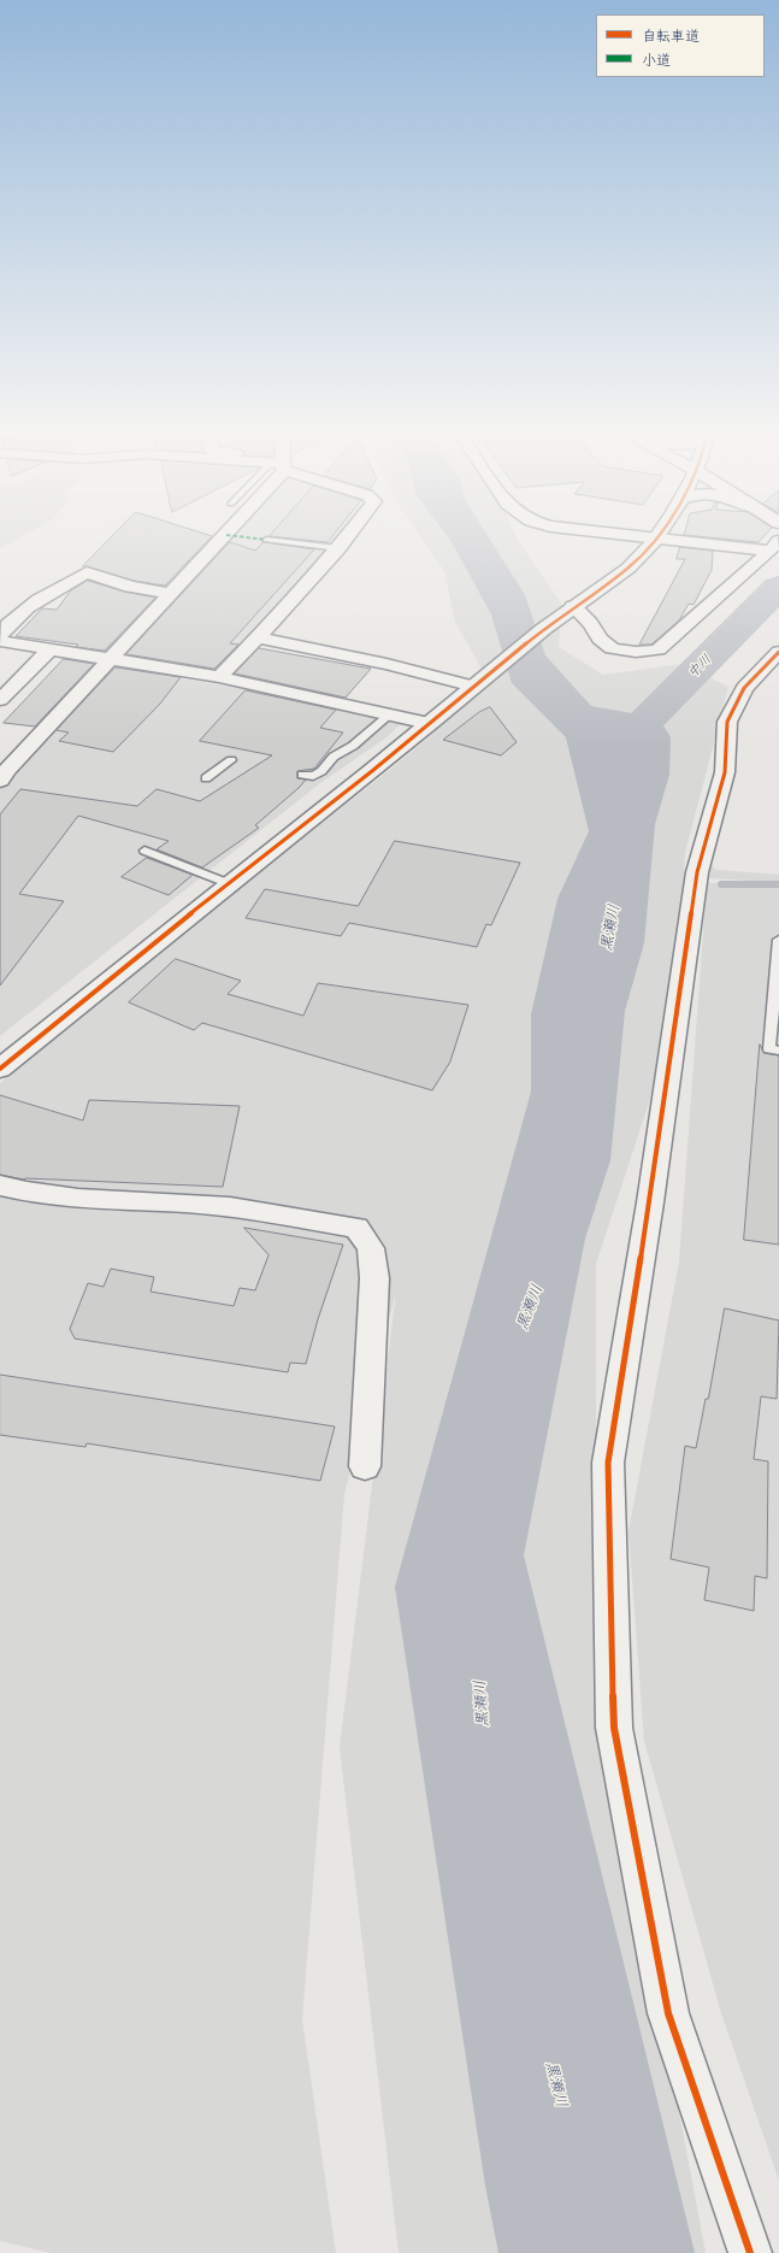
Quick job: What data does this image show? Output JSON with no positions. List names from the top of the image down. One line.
{"water":["中川","黒瀬川"],"legend":["自転車道","小道"]}
